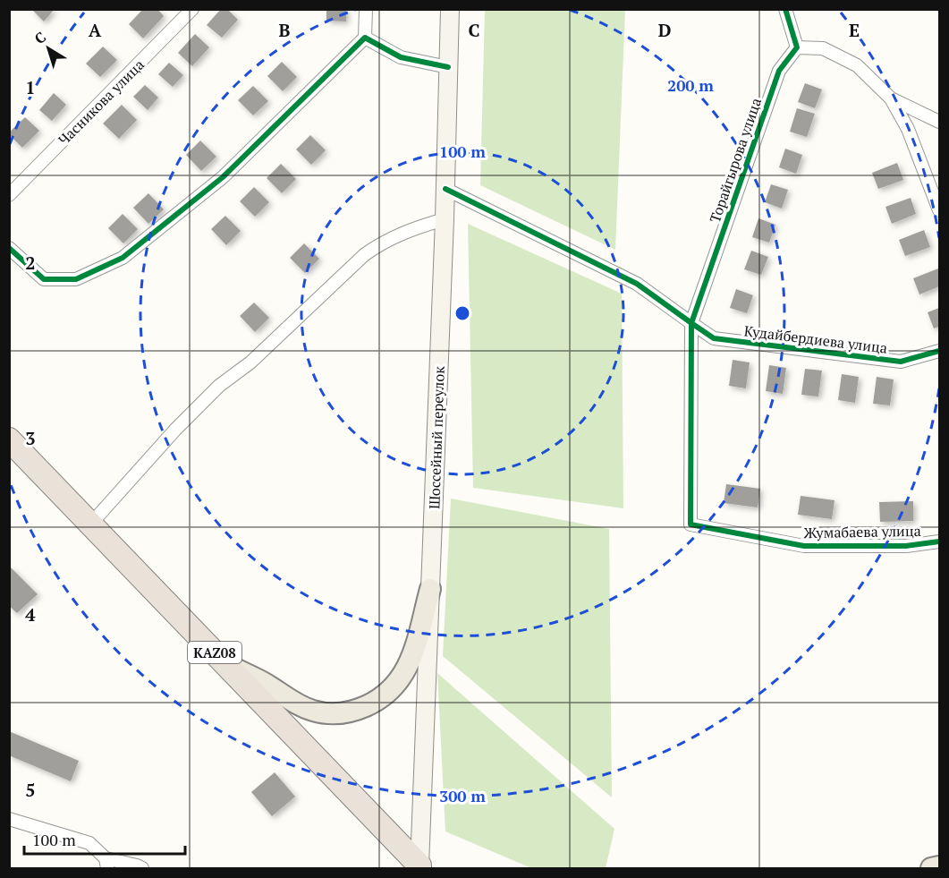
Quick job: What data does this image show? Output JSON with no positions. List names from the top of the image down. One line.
{"streets":{"highway":["KAZ08"],"main road":["Шоссейный переулок"],"street":["Часникова улица","Торайгырова улица","Кудайбердиева улица","Жумабаева улица"]},"crossings":[["Торайгырова улица","Кудайбердиева улица"],["Торайгырова улица","Жумабаева улица"],["Кудайбердиева улица","Шоссейный переулок"],["Шоссейный переулок","KAZ08"]],"scale_bar":"100 m","north":"top left","grid":{"columns":["A","B","C","D","E"],"rows":["1","2","3","4","5"]},"rings":["200 m","100 m","300 m"]}
